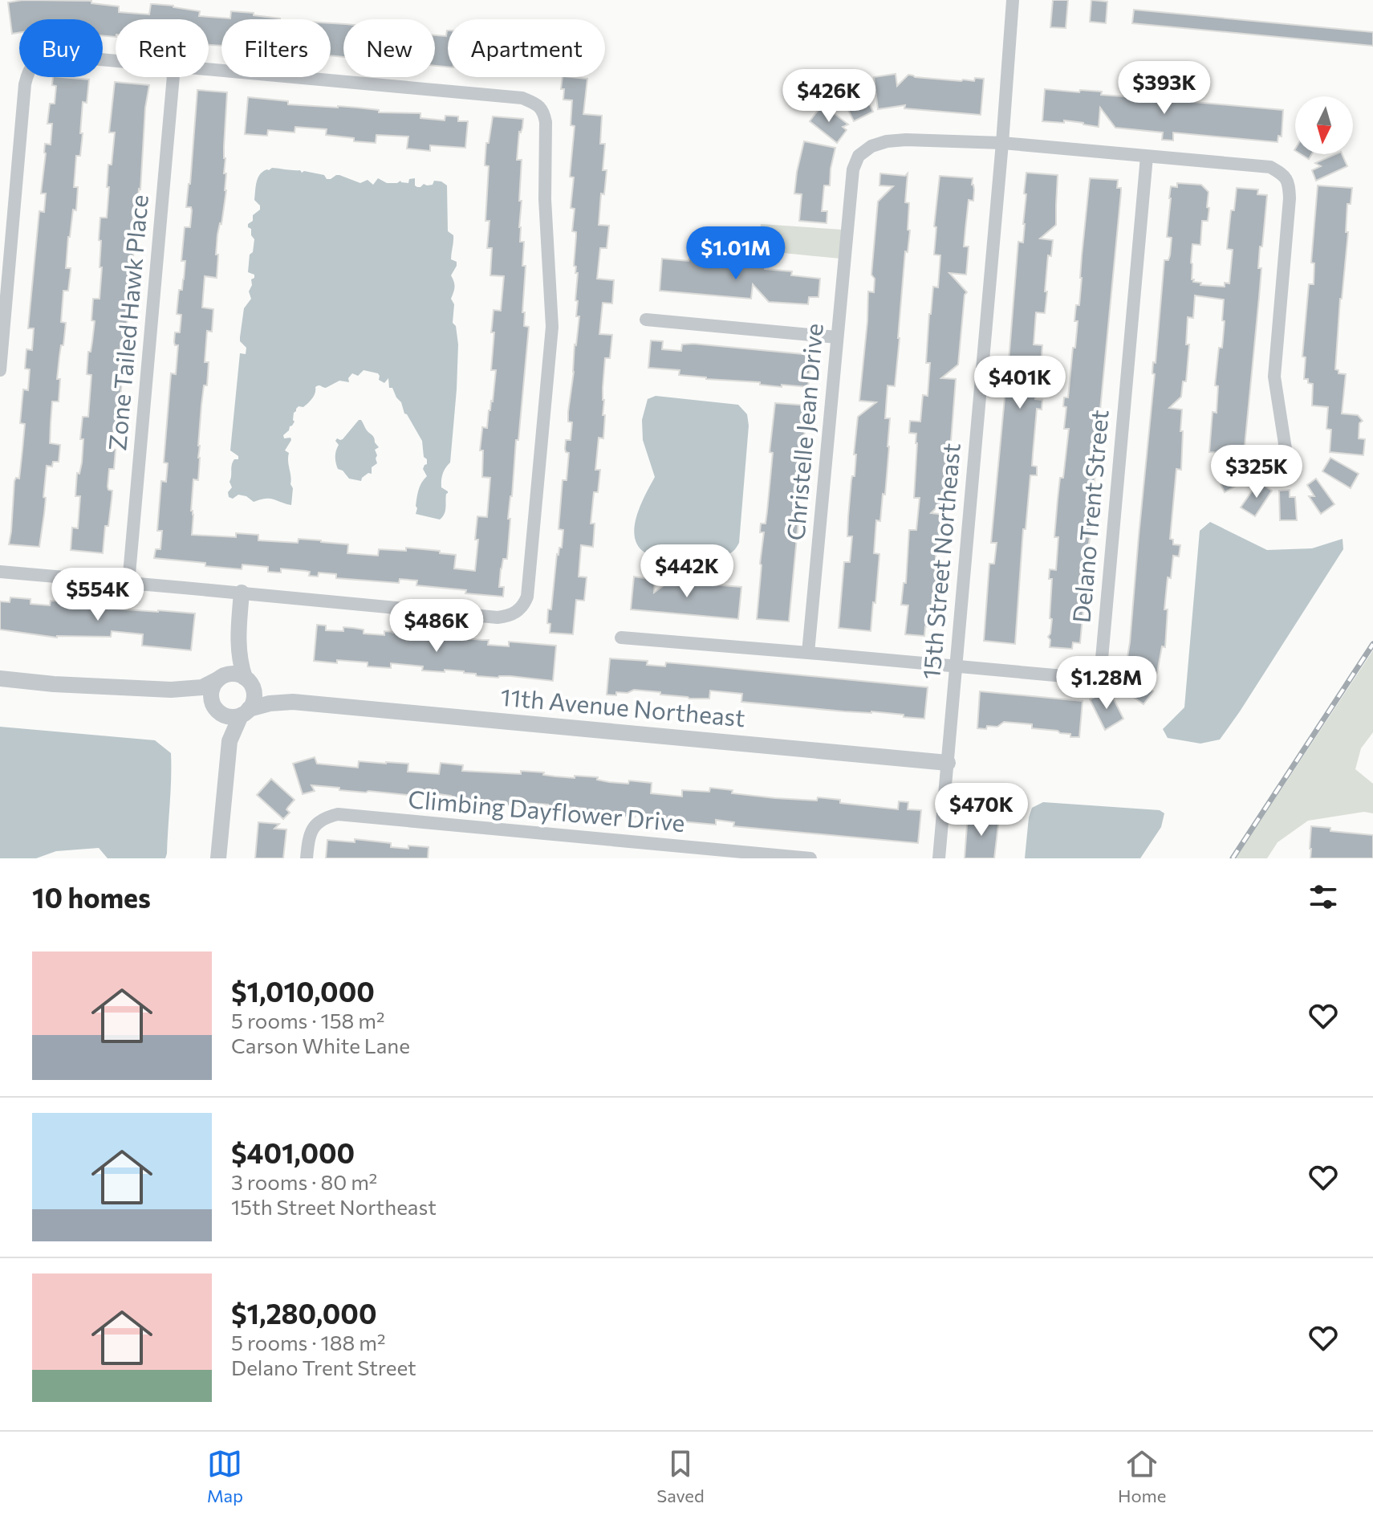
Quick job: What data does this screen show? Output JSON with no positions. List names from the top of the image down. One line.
{"streets":{"street":["Zone Tailed Hawk Place","Christelle Jean Drive","Delano Trent Street","15th Street Northeast","11th Avenue Northeast","Climbing Dayflower Drive"]},"crossings":[["Christelle Jean Drive","Delano Trent Street"],["Christelle Jean Drive","15th Street Northeast"],["Delano Trent Street","15th Street Northeast"],["15th Street Northeast","11th Avenue Northeast"]],"north":"bottom","page":{"chip":["Buy","Rent","Filters","New","Apartment"],"price":["$393K","$426K","$1.01M","$401K","$325K","$442K","$554K","$486K","$1.28M","$470K"],"heading":"10 homes","list":[{"name":"$1,010,000","note":"5 rooms · 158 m² · Carson White Lane"},{"name":"$401,000","note":"3 rooms · 80 m² · 15th Street Northeast"},{"name":"$1,280,000","note":"5 rooms · 188 m² · Delano Trent Street"}],"tabs":["Map","Saved","Home"]}}
